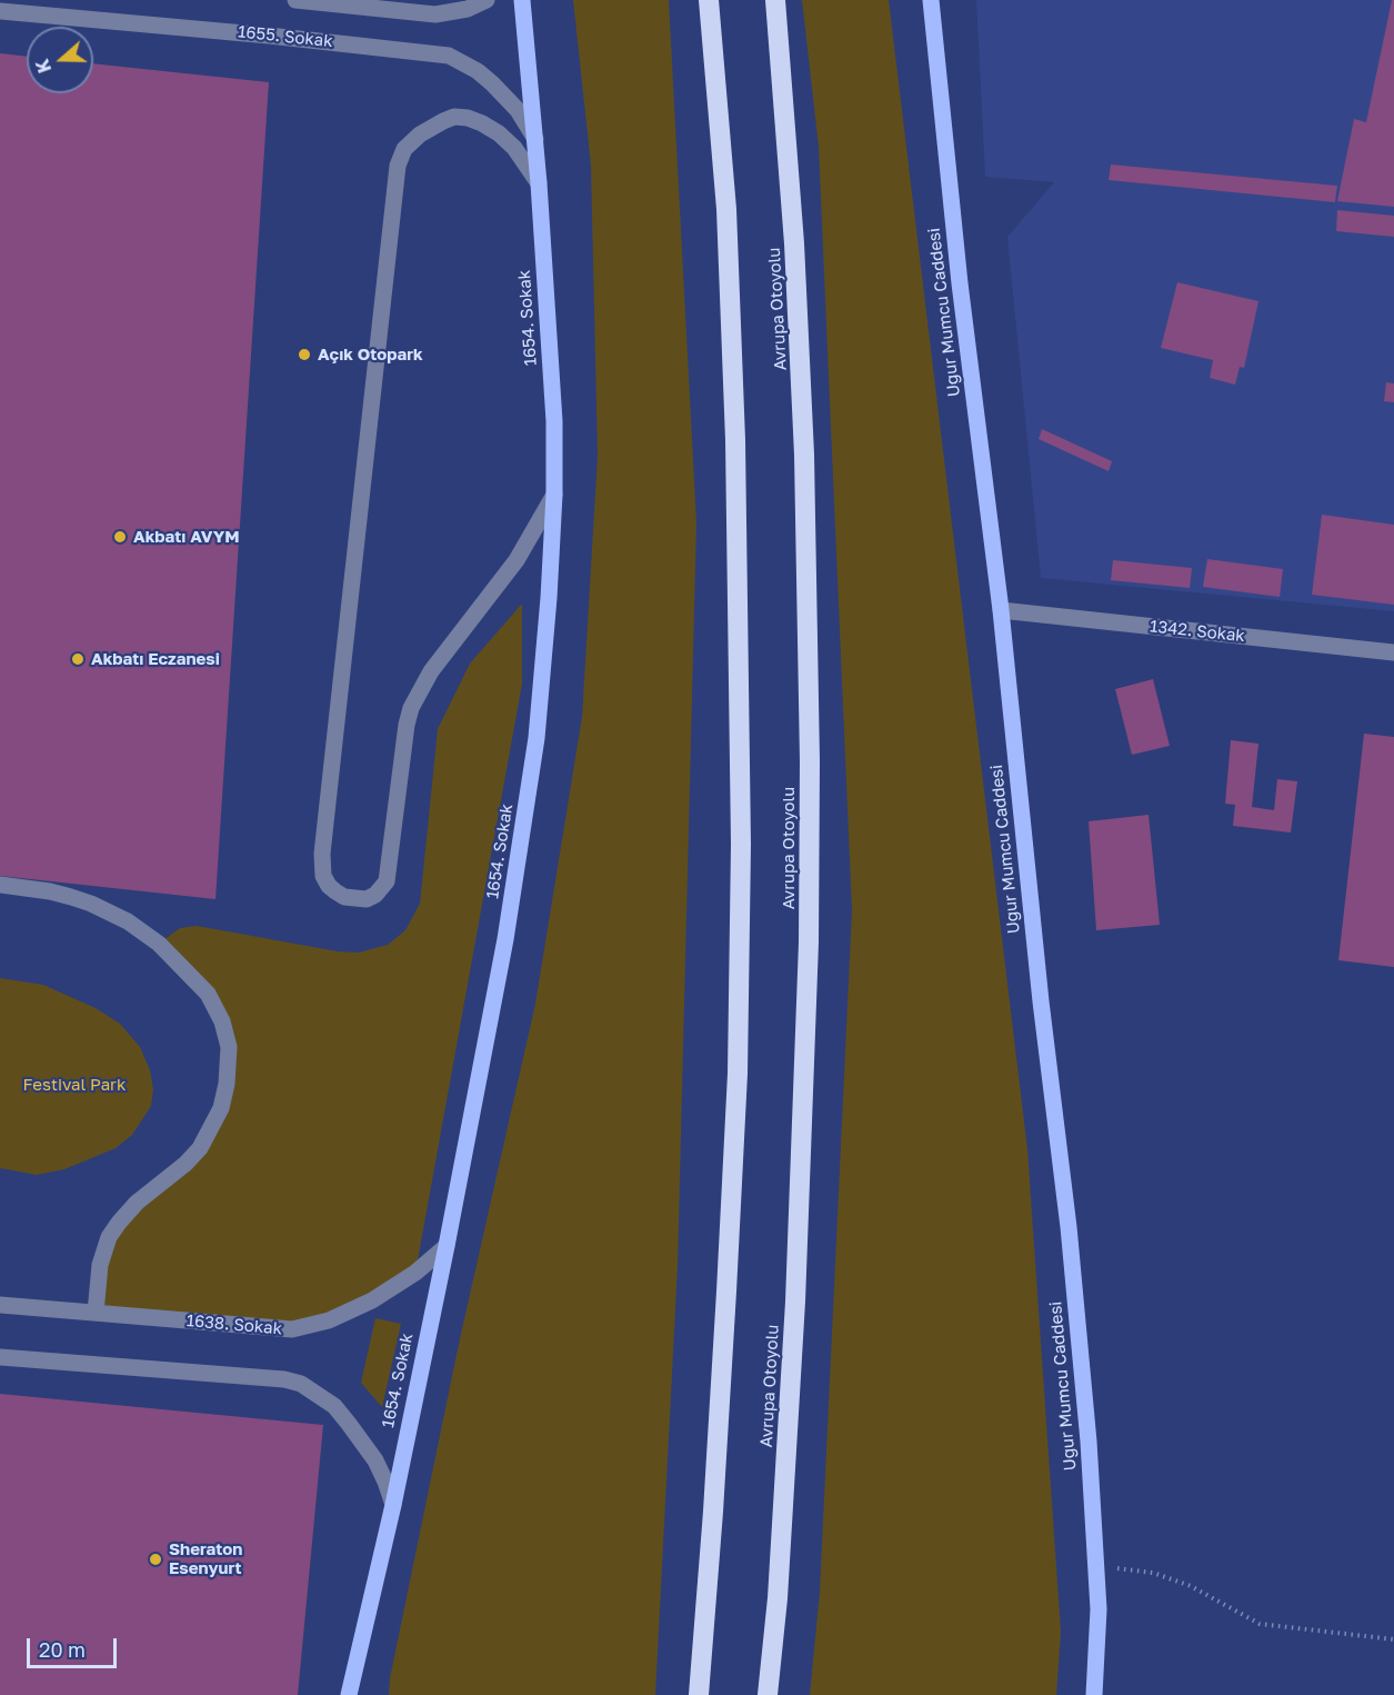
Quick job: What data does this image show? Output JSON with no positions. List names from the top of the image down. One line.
{"streets":{"highway":["Avrupa Otoyolu"],"main road":["Uğur Mumcu Caddesi","1654. Sokak"],"street":["1655. Sokak","1342. Sokak","1638. Sokak"]},"crossings":[["1655. Sokak","1654. Sokak"],["Uğur Mumcu Caddesi","1342. Sokak"],["1654. Sokak","1638. Sokak"]],"parks":["Festival Park"],"places":["Açık Otopark","Akbatı AVYM","Akbatı Eczanesi","Sheraton Esenyurt"],"scale_bar":"20 m","north":"left"}
